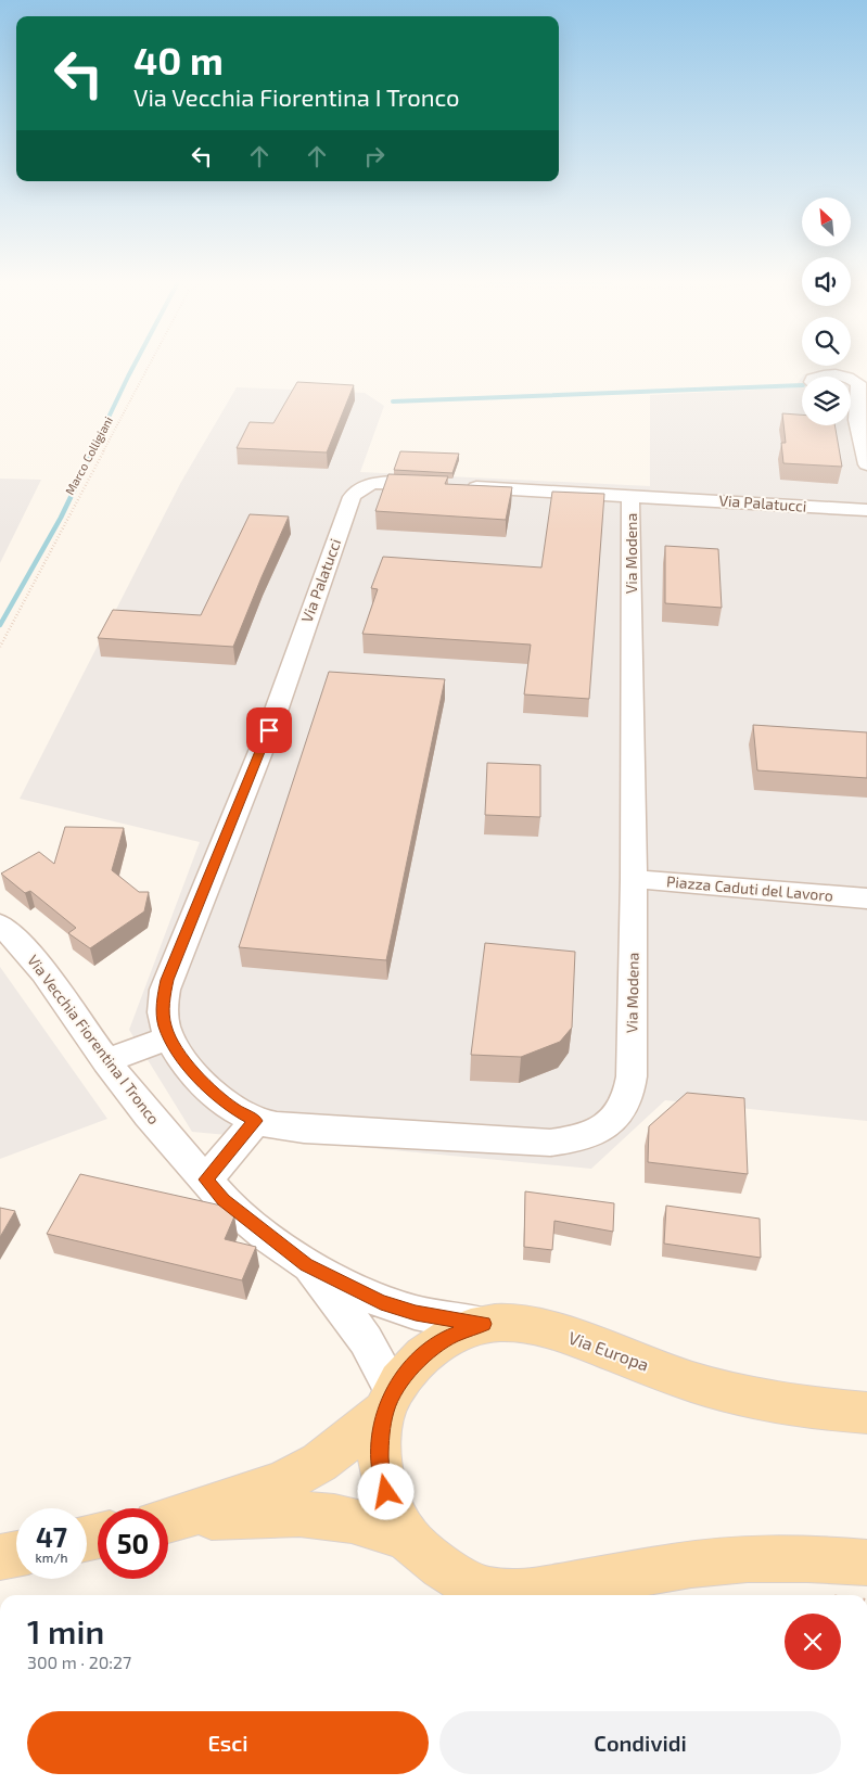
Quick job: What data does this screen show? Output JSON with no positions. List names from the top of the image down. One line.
{"streets":{"main road":["Via Europa"],"street":["Via Palatucci","Via Modena","Piazza Caduti del Lavoro","Via Vecchia Fiorentina I Tronco"],"path":["Marco Colligiani"]},"crossings":[["Via Palatucci","Via Modena"],["Via Modena","Piazza Caduti del Lavoro"],["Via Vecchia Fiorentina I Tronco","Via Europa"]],"north":"top left","page":{"turn":["40 m","Via Vecchia Fiorentina I Tronco"],"speed":"47 km/h","limit":"50","heading":["1 min","300 m · 20:27"],"buttons":["Esci","Condividi"]}}
